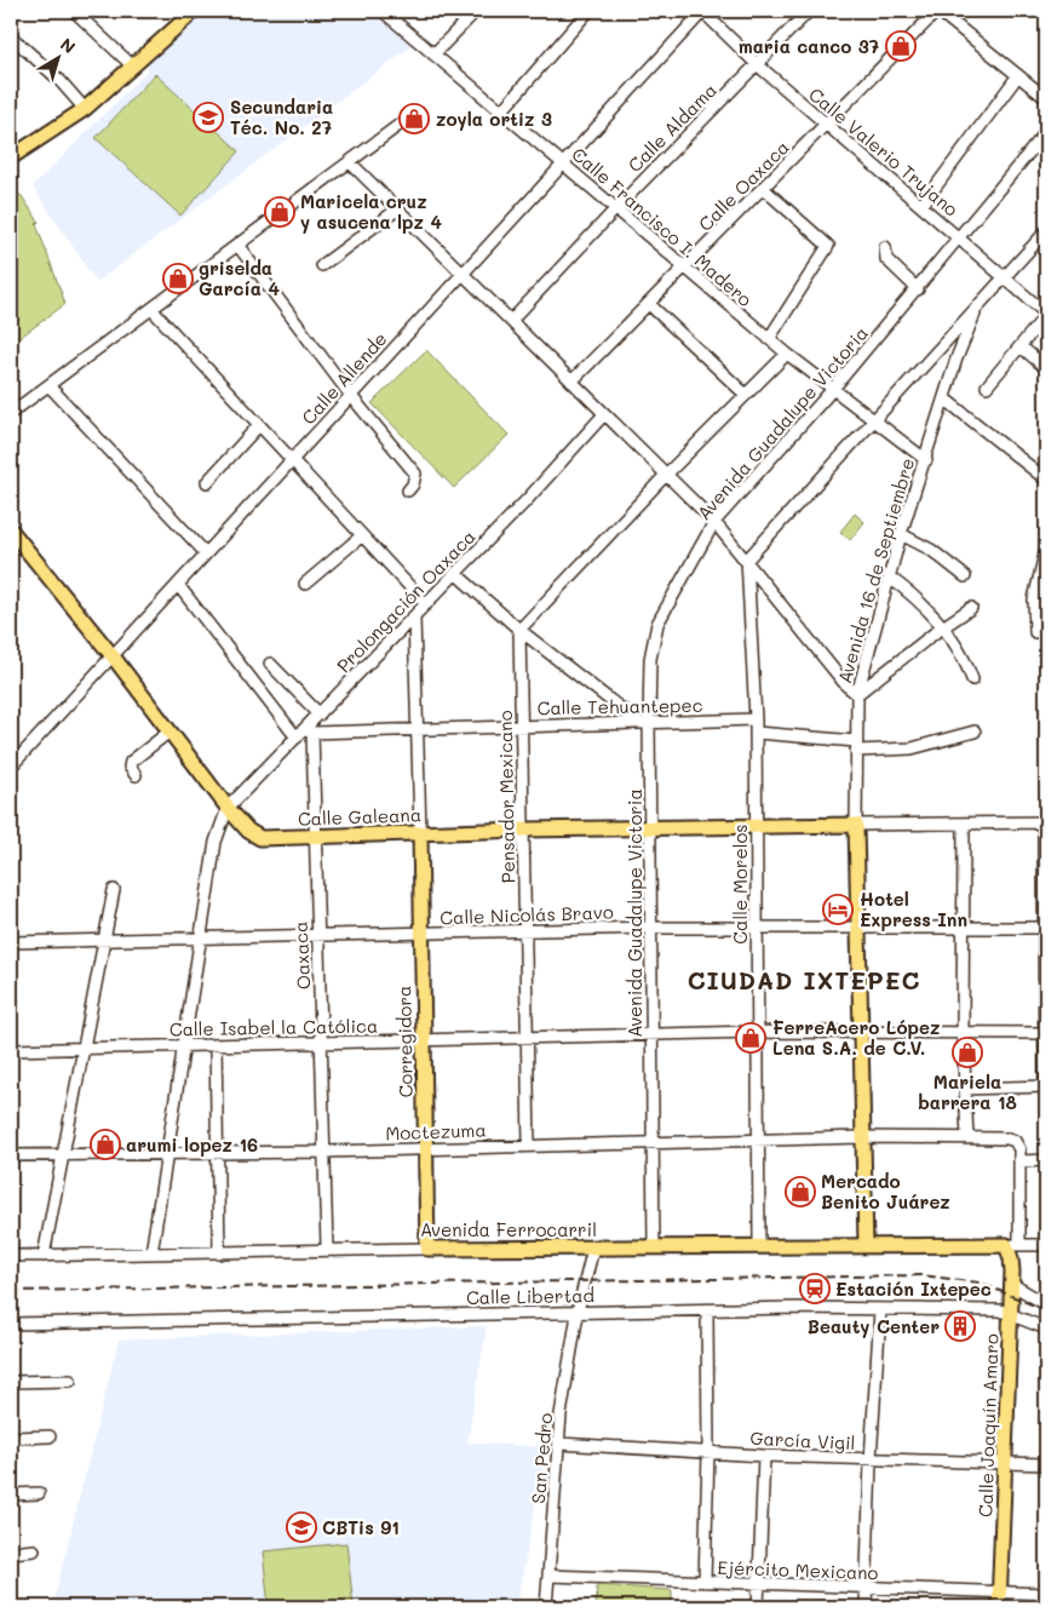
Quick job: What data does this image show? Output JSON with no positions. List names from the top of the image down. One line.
{"streets":{"main road":["Avenida 16 de Septiembre","Calle Galeana","Corregidora","Avenida Ferrocarril","Calle Joaquín Amaro"],"street":["Calle Aldama","Calle Valerio Trujano","Calle Oaxaca","Calle Francisco I. Madero","Calle Allende","Avenida Guadalupe Victoria","Prolongación Oaxaca","Calle Tehuantepec","Pensador Mexicano","Calle Morelos","Calle Nicolás Bravo","Oaxaca","Calle Isabel la Católica","Moctezuma","Calle Libertad","García Vigil","San Pedro","Ejército Mexicano"]},"crossings":[["Calle Aldama","Calle Valerio Trujano"],["Calle Aldama","Calle Francisco I. Madero"],["Calle Valerio Trujano","Calle Oaxaca"],["Calle Valerio Trujano","Calle Allende"],["Calle Valerio Trujano","Avenida Guadalupe Victoria"],["Calle Valerio Trujano","Avenida 16 de Septiembre"],["Calle Oaxaca","Calle Francisco I. Madero"],["Calle Francisco I. Madero","Calle Allende"],["Calle Francisco I. Madero","Avenida Guadalupe Victoria"],["Calle Francisco I. Madero","Avenida 16 de Septiembre"],["Calle Allende","Calle Galeana"],["Avenida Guadalupe Victoria","Calle Tehuantepec"],["Avenida Guadalupe Victoria","Calle Galeana"],["Avenida Guadalupe Victoria","Calle Nicolás Bravo"],["Avenida Guadalupe Victoria","Calle Isabel la Católica"],["Avenida Guadalupe Victoria","Moctezuma"],["Avenida Guadalupe Victoria","Avenida Ferrocarril"],["Avenida 16 de Septiembre","Calle Galeana"],["Avenida 16 de Septiembre","Calle Nicolás Bravo"],["Avenida 16 de Septiembre","Calle Isabel la Católica"],["Avenida 16 de Septiembre","Moctezuma"],["Avenida 16 de Septiembre","Avenida Ferrocarril"],["Prolongación Oaxaca","Calle Tehuantepec"],["Prolongación Oaxaca","Calle Galeana"],["Prolongación Oaxaca","Oaxaca"],["Calle Tehuantepec","Pensador Mexicano"],["Calle Tehuantepec","Calle Morelos"],["Calle Tehuantepec","Oaxaca"],["Pensador Mexicano","Calle Galeana"],["Pensador Mexicano","Calle Nicolás Bravo"],["Pensador Mexicano","Calle Isabel la Católica"],["Pensador Mexicano","Moctezuma"],["Calle Galeana","Calle Morelos"],["Calle Galeana","Oaxaca"],["Calle Galeana","Corregidora"],["Calle Morelos","Calle Nicolás Bravo"],["Calle Morelos","Calle Isabel la Católica"],["Calle Morelos","Moctezuma"],["Calle Morelos","Avenida Ferrocarril"],["Calle Nicolás Bravo","Oaxaca"],["Calle Nicolás Bravo","Corregidora"],["Oaxaca","Calle Isabel la Católica"],["Oaxaca","Moctezuma"],["Oaxaca","Avenida Ferrocarril"],["Calle Isabel la Católica","Corregidora"],["Corregidora","Moctezuma"],["Corregidora","Avenida Ferrocarril"],["Moctezuma","Calle Joaquín Amaro"],["Avenida Ferrocarril","Calle Joaquín Amaro"],["Avenida Ferrocarril","San Pedro"],["Calle Libertad","Calle Joaquín Amaro"],["Calle Libertad","San Pedro"],["Calle Joaquín Amaro","García Vigil"],["Calle Joaquín Amaro","Ejército Mexicano"],["García Vigil","San Pedro"],["San Pedro","Ejército Mexicano"]],"districts":["CIUDAD IXTEPEC"],"places":{"shop":["maria canco 37","zoyla ortiz 3","Maricela cruz y asucena lpz 4","griselda García 4","FerreAcero López Lena S.A. de C.V.","Mariela barrera 18","arumi lopez 16","Mercado Benito Juárez"],"school or university":["Secundaria Téc. No. 27","CBTis 91"],"hotel":["Hotel Express Inn"],"station":["Estación Ixtepec"],"building":["Beauty Center"]},"north":"top right"}
